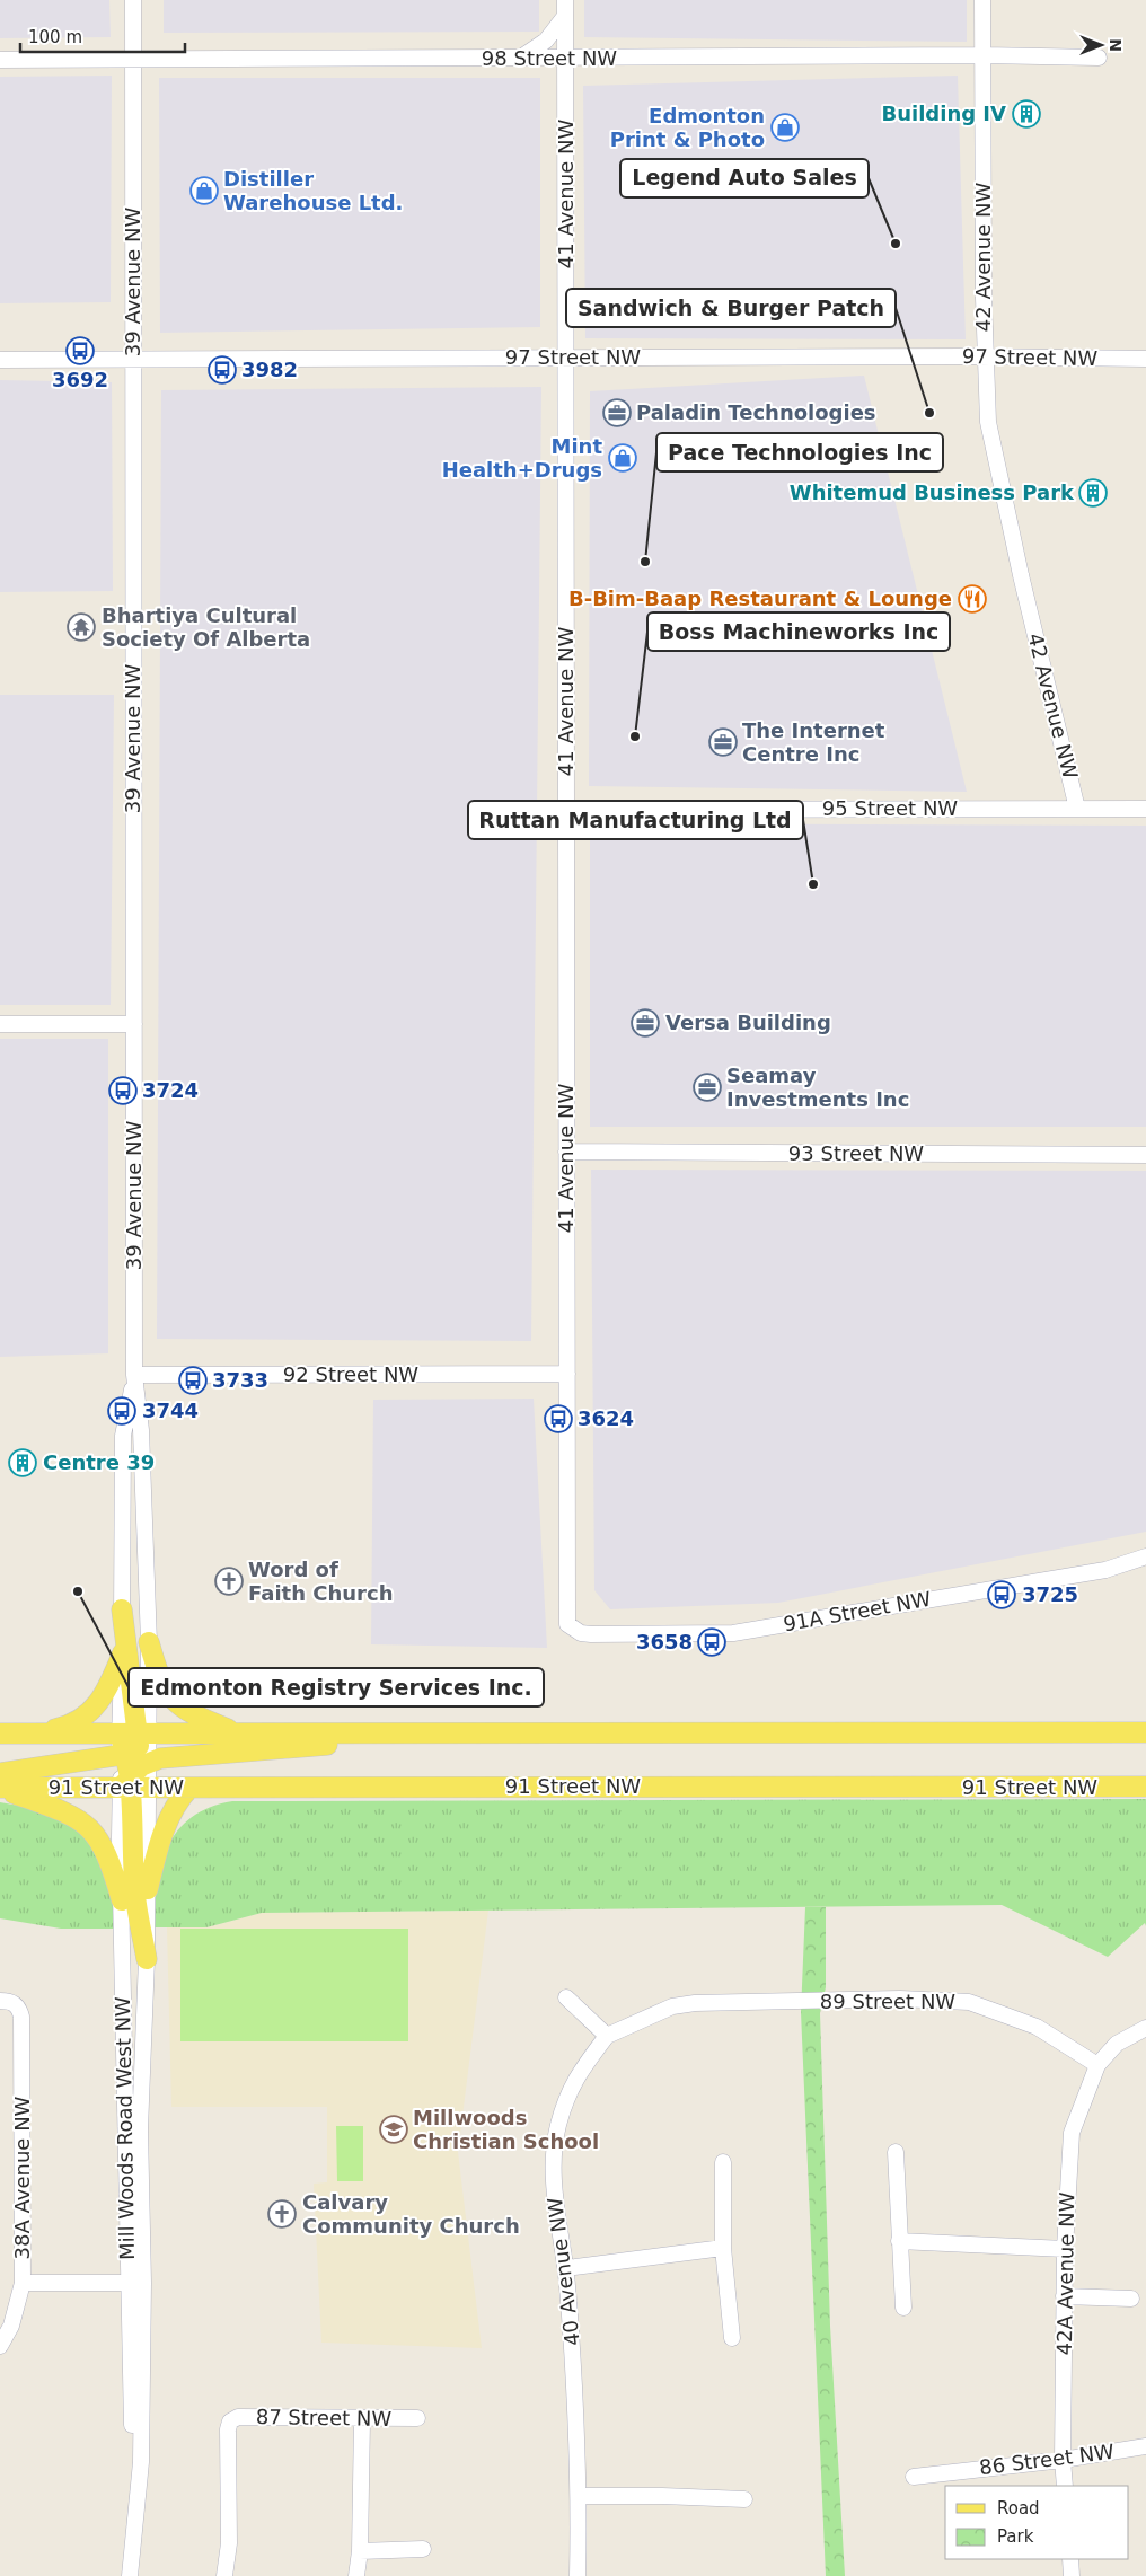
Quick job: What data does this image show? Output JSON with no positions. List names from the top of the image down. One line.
{"streets":{"main road":["91 Street NW"],"street":["98 Street NW","41 Avenue NW","42 Avenue NW","39 Avenue NW","97 Street NW","95 Street NW","93 Street NW","92 Street NW","91A Street NW","89 Street NW","Mill Woods Road West NW","38A Avenue NW","40 Avenue NW","42A Avenue NW","87 Street NW","86 Street NW"]},"crossings":[["98 Street NW","41 Avenue NW"],["98 Street NW","42 Avenue NW"],["98 Street NW","39 Avenue NW"],["41 Avenue NW","97 Street NW"],["41 Avenue NW","95 Street NW"],["41 Avenue NW","93 Street NW"],["41 Avenue NW","92 Street NW"],["41 Avenue NW","91A Street NW"],["42 Avenue NW","97 Street NW"],["42 Avenue NW","95 Street NW"],["39 Avenue NW","97 Street NW"],["39 Avenue NW","92 Street NW"],["39 Avenue NW","Mill Woods Road West NW"],["91 Street NW","Mill Woods Road West NW"],["89 Street NW","40 Avenue NW"],["89 Street NW","42A Avenue NW"],["42A Avenue NW","86 Street NW"]],"places":{"building":["Building IV","Whitemud Business Park","Centre 39"],"shop":["Edmonton Print & Photo","Distiller Warehouse Ltd.","Mint Health+Drugs"],"other":["Legend Auto Sales","Sandwich & Burger Patch","Pace Technologies Inc","Boss Machineworks Inc","Ruttan Manufacturing Ltd","Edmonton Registry Services Inc."],"bus stop":["3692","3982","3724","3733","3744","3624","3725","3658"],"office":["Paladin Technologies","The Internet Centre Inc","Versa Building","Seamay Investments Inc"],"restaurant":["B-Bim-Baap Restaurant & Lounge"],"temple":["Bhartiya Cultural Society Of Alberta"],"church":["Word of Faith Church","Calvary Community Church"],"school or university":["Millwoods Christian School"]},"legend":["Road","Park"],"scale_bar":"100 m","north":"right"}
